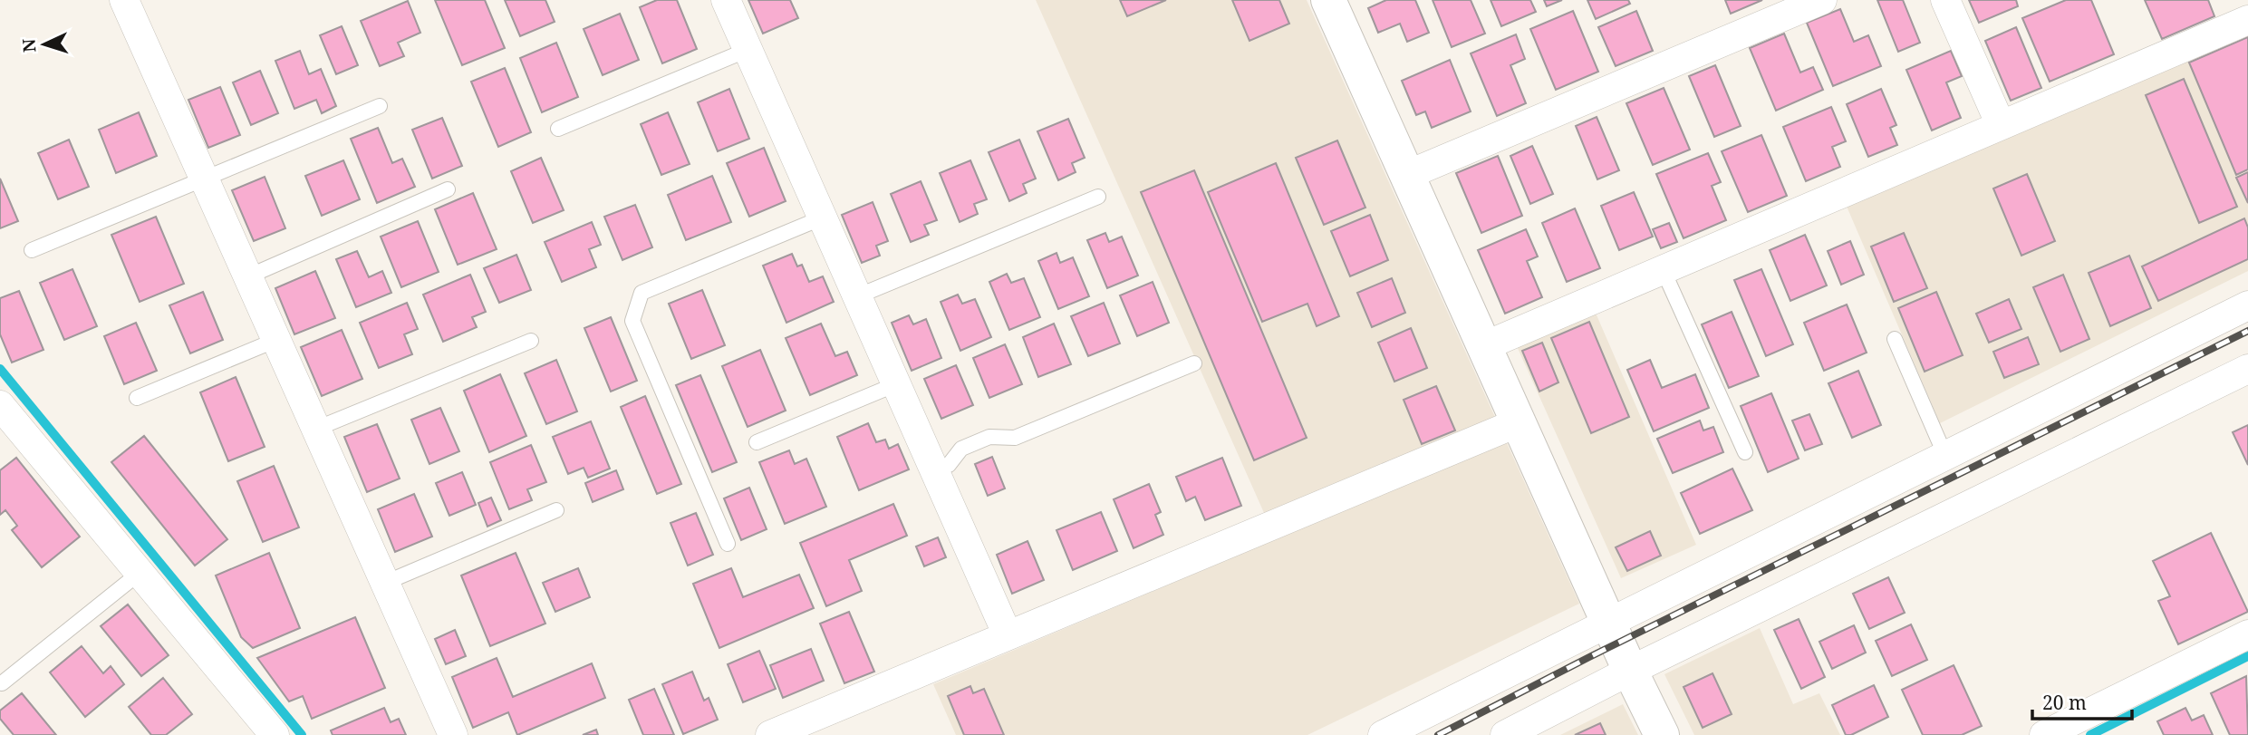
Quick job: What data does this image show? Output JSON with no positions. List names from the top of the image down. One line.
{"scale_bar":"20 m","north":"left"}
